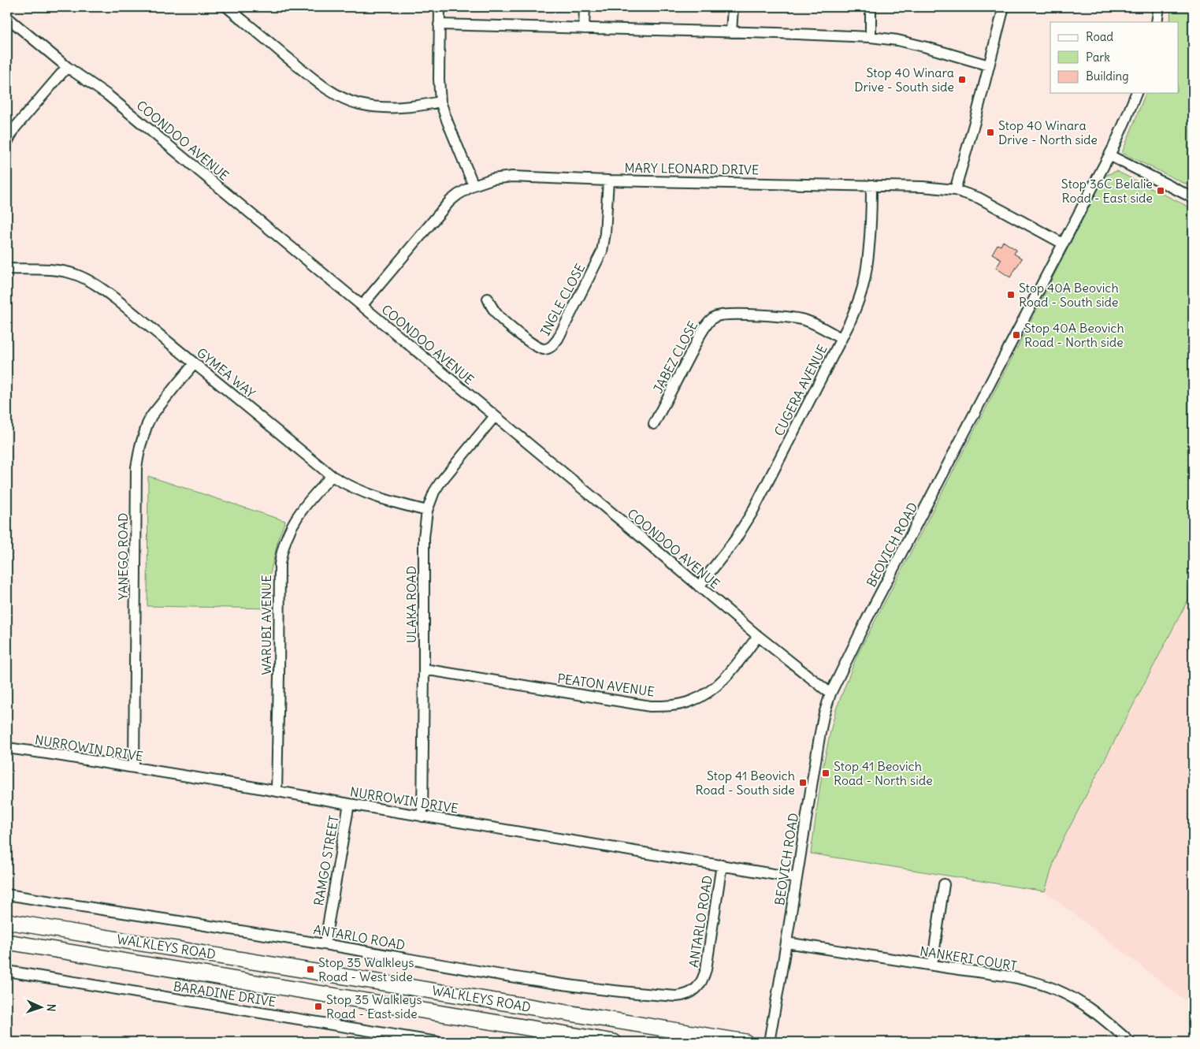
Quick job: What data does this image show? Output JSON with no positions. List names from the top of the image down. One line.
{"streets":{"main road":["WALKLEYS ROAD"],"street":["COONDOO AVENUE","MARY LEONARD DRIVE","INGLE CLOSE","JABEZ CLOSE","GYMEA WAY","CUGERA AVENUE","BEOVICH ROAD","YANEGO ROAD","ULAKA ROAD","WARUBI AVENUE","PEATON AVENUE","NURROWIN DRIVE","RAMGO STREET","ANTARLO ROAD","NANKERI COURT","BARADINE DRIVE"]},"crossings":[["COONDOO AVENUE","MARY LEONARD DRIVE"],["COONDOO AVENUE","CUGERA AVENUE"],["COONDOO AVENUE","BEOVICH ROAD"],["COONDOO AVENUE","ULAKA ROAD"],["COONDOO AVENUE","PEATON AVENUE"],["MARY LEONARD DRIVE","INGLE CLOSE"],["MARY LEONARD DRIVE","CUGERA AVENUE"],["MARY LEONARD DRIVE","BEOVICH ROAD"],["JABEZ CLOSE","CUGERA AVENUE"],["GYMEA WAY","YANEGO ROAD"],["GYMEA WAY","ULAKA ROAD"],["GYMEA WAY","WARUBI AVENUE"],["BEOVICH ROAD","NURROWIN DRIVE"],["BEOVICH ROAD","NANKERI COURT"],["YANEGO ROAD","NURROWIN DRIVE"],["ULAKA ROAD","PEATON AVENUE"],["ULAKA ROAD","NURROWIN DRIVE"],["WARUBI AVENUE","NURROWIN DRIVE"],["NURROWIN DRIVE","RAMGO STREET"],["NURROWIN DRIVE","ANTARLO ROAD"],["RAMGO STREET","ANTARLO ROAD"]],"places":{"transit":["Stop 40 Winara Drive - South side","Stop 40 Winara Drive - North side","Stop 36C Belalie Road - East side","Stop 40A Beovich Road - South side","Stop 40A Beovich Road - North side","Stop 41 Beovich Road - North side","Stop 41 Beovich Road - South side","Stop 35 Walkleys Road - West side","Stop 35 Walkleys Road - East side"]},"legend":["Road","Park","Building"],"north":"right"}
